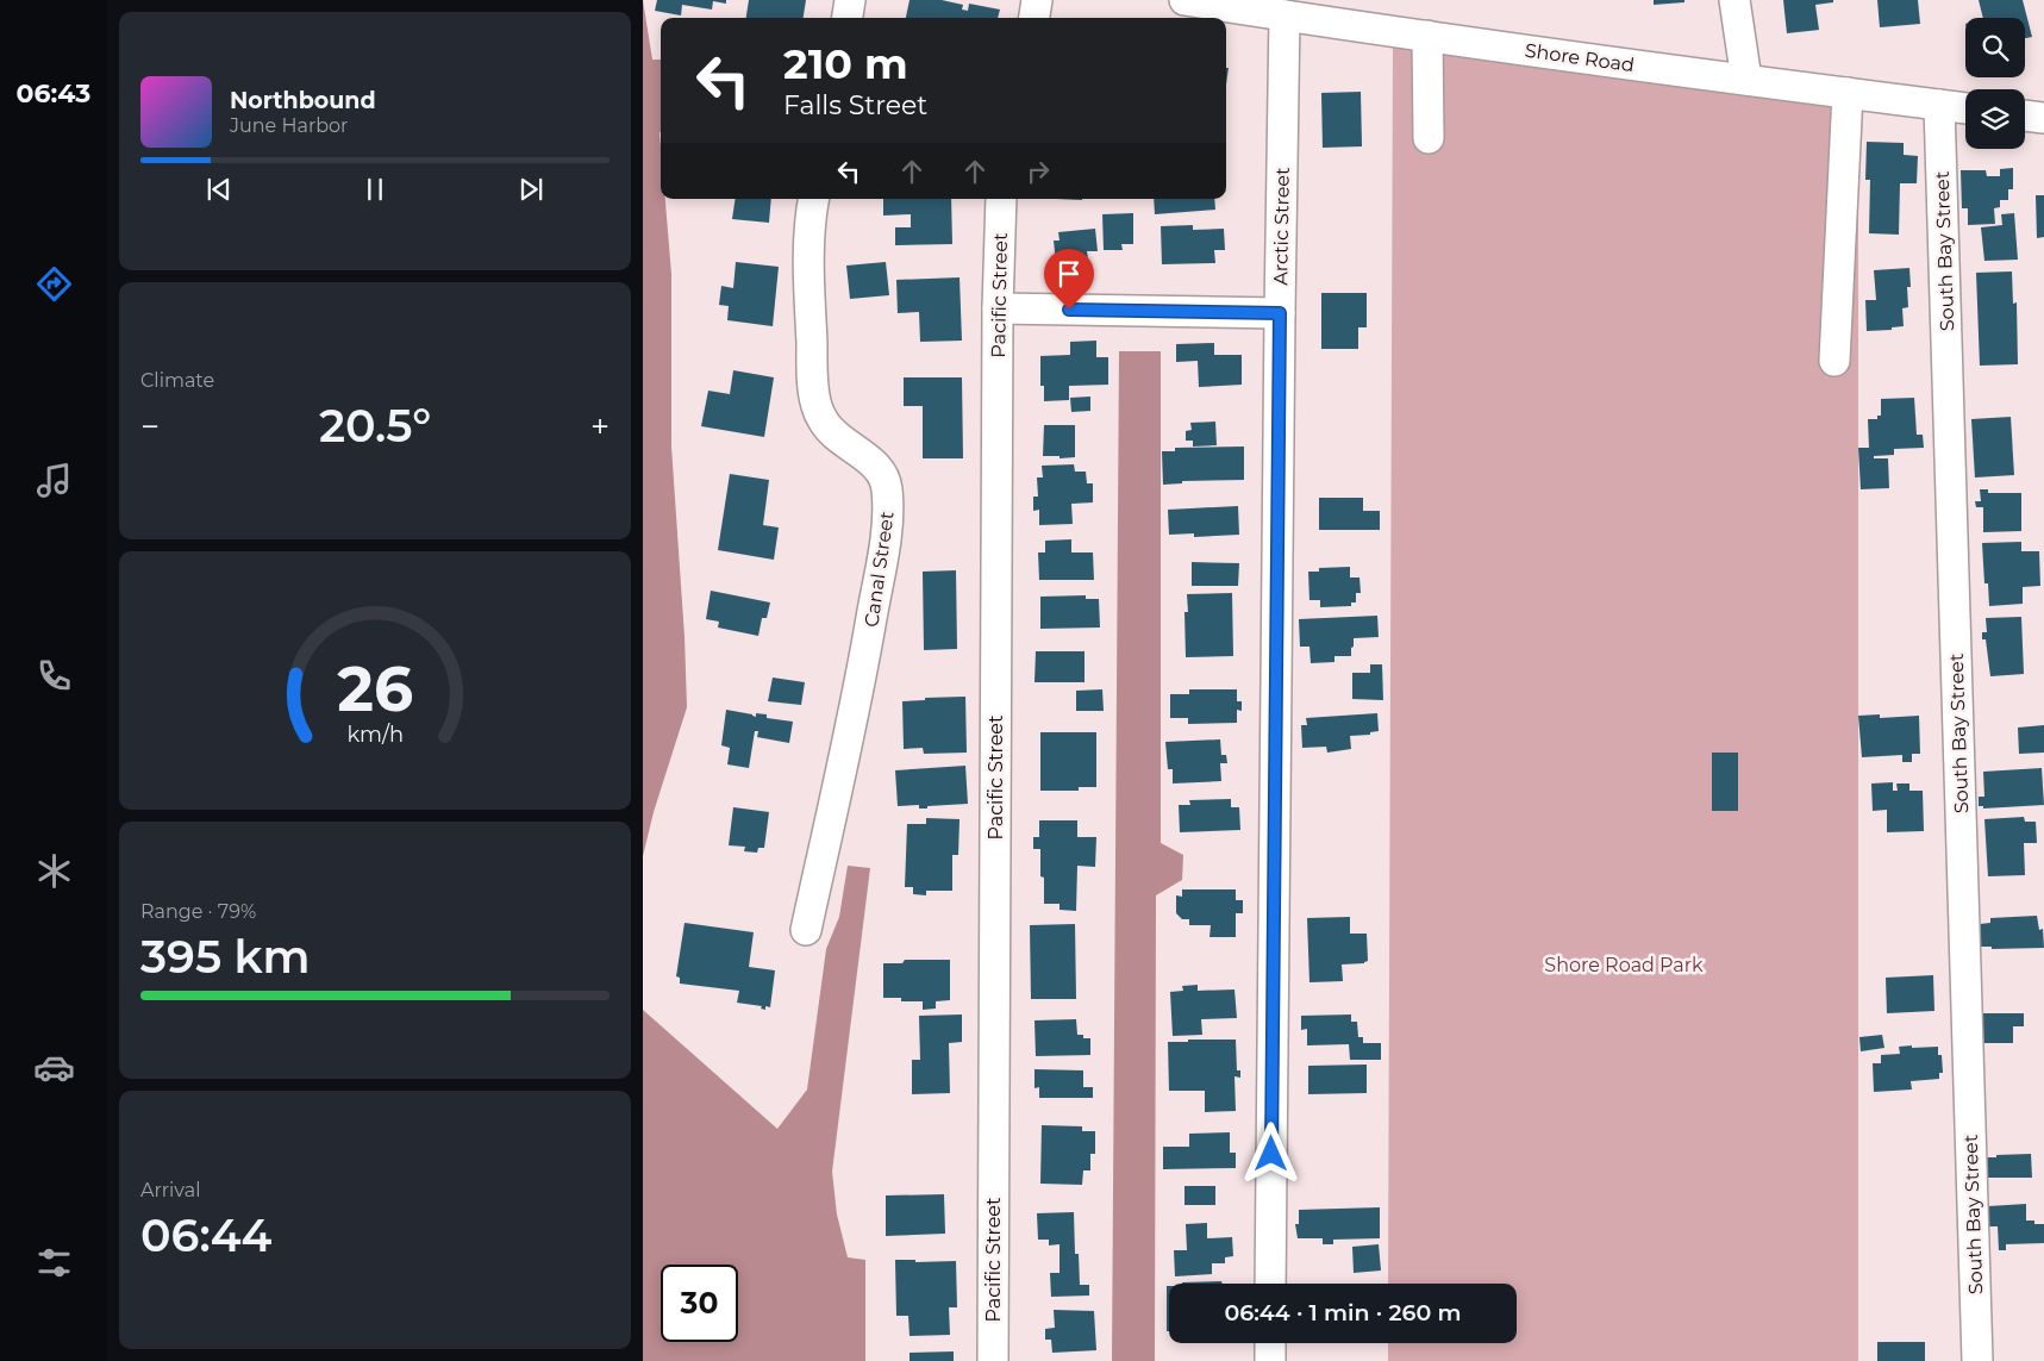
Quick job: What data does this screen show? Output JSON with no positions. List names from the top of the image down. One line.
{"streets":{"street":["Shore Road","Arctic Street","South Bay Street","Pacific Street","Canal Street"]},"crossings":[["Shore Road","Arctic Street"],["Shore Road","South Bay Street"]],"parks":["Shore Road Park"],"page":{"tabs":"06:43","turn":["210 m","Falls Street"],"song":["Northbound","June Harbor"],"tile":["Climate",["Range · 79%","395 km"],["Arrival","06:44"]],"heat":["−","20.5°","+"],"limit":"30","trip":"06:44 · 1 min · 260 m","gauge":["26","km/h"]}}
